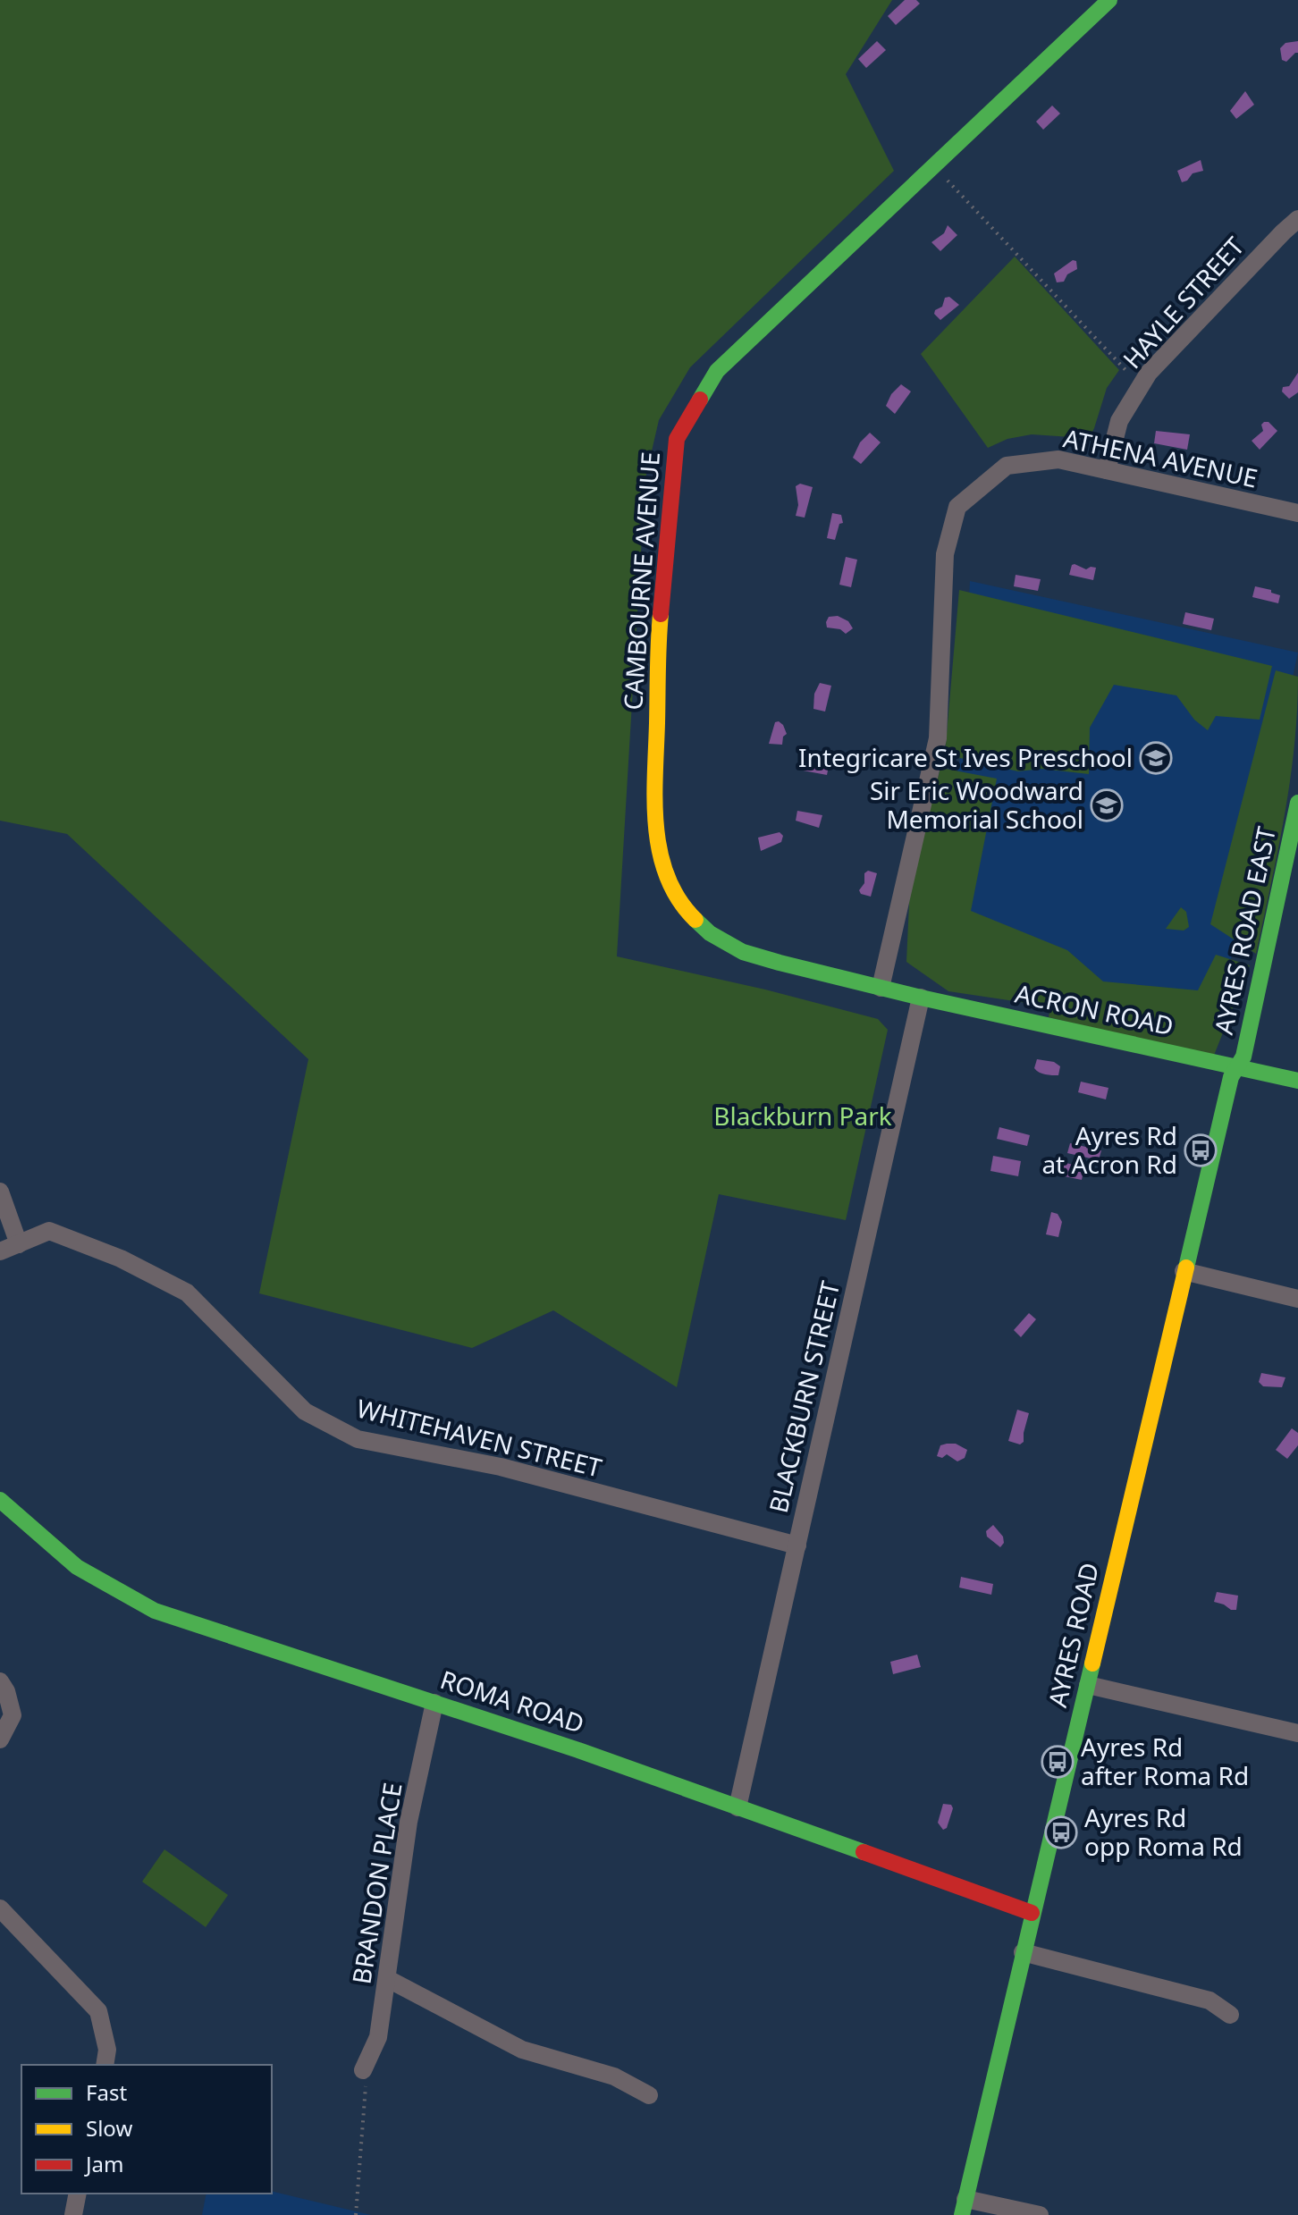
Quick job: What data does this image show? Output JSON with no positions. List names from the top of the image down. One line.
{"streets":{"street":["HAYLE STREET","ATHENA AVENUE","CAMBOURNE AVENUE","AYRES ROAD EAST","ACRON ROAD","BLACKBURN STREET","WHITEHAVEN STREET","AYRES ROAD","ROMA ROAD","BRANDON PLACE"]},"crossings":[["HAYLE STREET","ATHENA AVENUE"],["ATHENA AVENUE","CAMBOURNE AVENUE"],["ATHENA AVENUE","ACRON ROAD"],["CAMBOURNE AVENUE","ACRON ROAD"],["AYRES ROAD EAST","ACRON ROAD"],["AYRES ROAD EAST","AYRES ROAD"],["ACRON ROAD","BLACKBURN STREET"],["ACRON ROAD","AYRES ROAD"],["BLACKBURN STREET","WHITEHAVEN STREET"],["BLACKBURN STREET","ROMA ROAD"],["AYRES ROAD","ROMA ROAD"],["ROMA ROAD","BRANDON PLACE"]],"parks":["Blackburn Park"],"places":{"school or university":["Integricare St Ives Preschool","Sir Eric Woodward Memorial School"],"bus stop":["Ayres Rd at Acron Rd","Ayres Rd after Roma Rd","Ayres Rd opp Roma Rd"]},"legend":["Fast","Slow","Jam"]}
